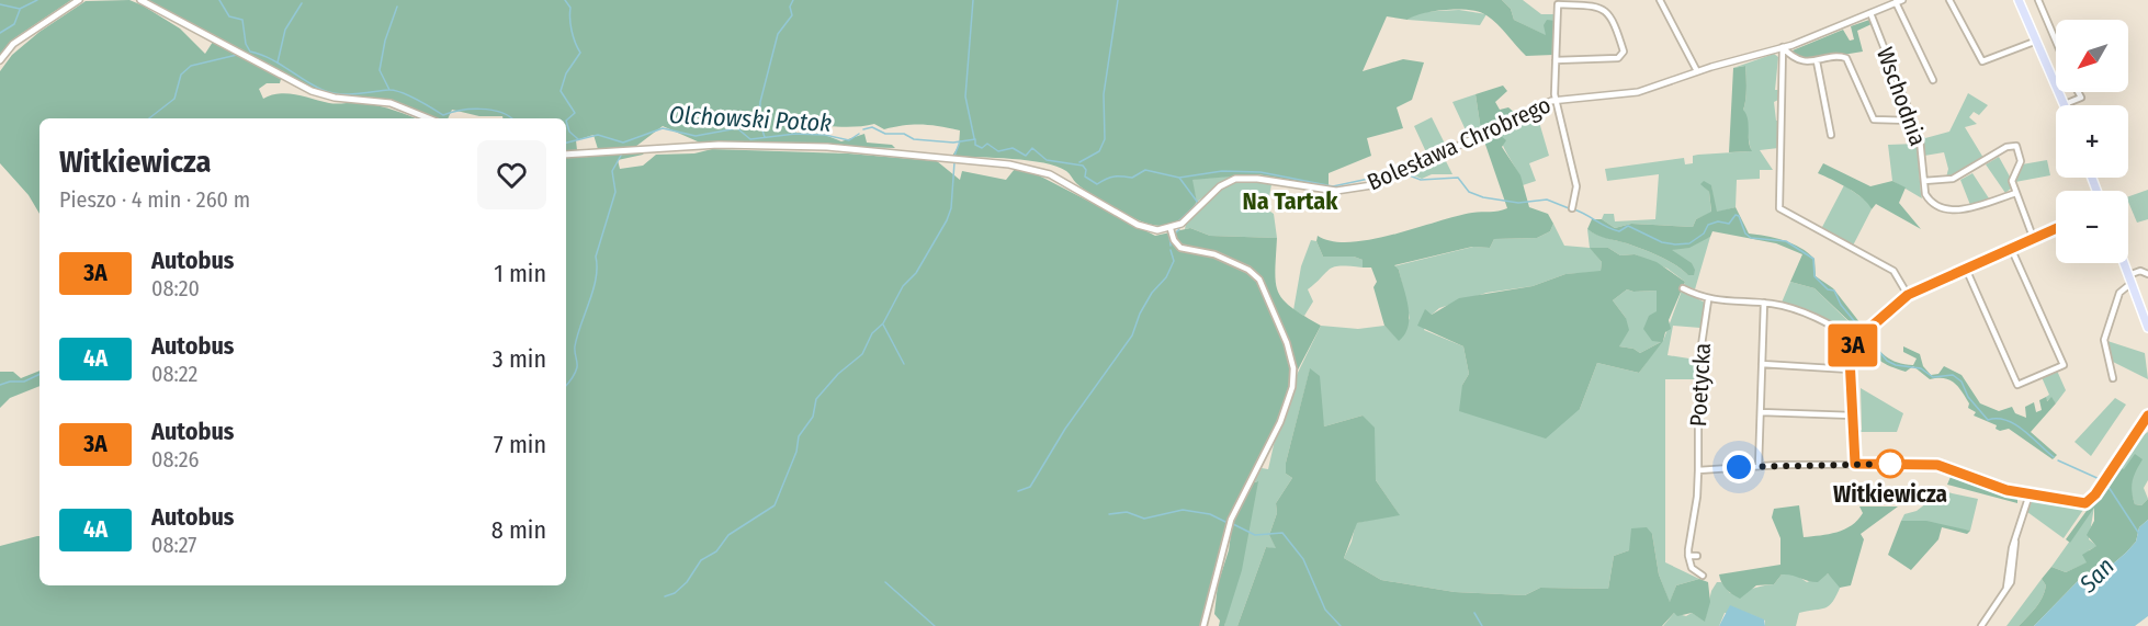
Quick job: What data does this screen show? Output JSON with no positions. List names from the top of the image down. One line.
{"streets":{"street":["Wschodnia","Bolesława Chrobrego","Poetycka"]},"crossings":[["Wschodnia","Bolesława Chrobrego"]],"districts":["Na Tartak"],"water":["Olchowski Potok","San"],"places":["Witkiewicza"],"lines":["bus line 3A"],"north":"bottom left","page":{"on_map":"3A","map_buttons":["+","−"],"heading":["Witkiewicza","Pieszo · 4 min · 260 m"],"list":[{"mark":"3A","name":"Autobus","note":"08:20","value":"1 min"},{"mark":"4A","name":"Autobus","note":"08:22","value":"3 min"},{"mark":"3A","name":"Autobus","note":"08:26","value":"7 min"},{"mark":"4A","name":"Autobus","note":"08:27","value":"8 min"}]}}
